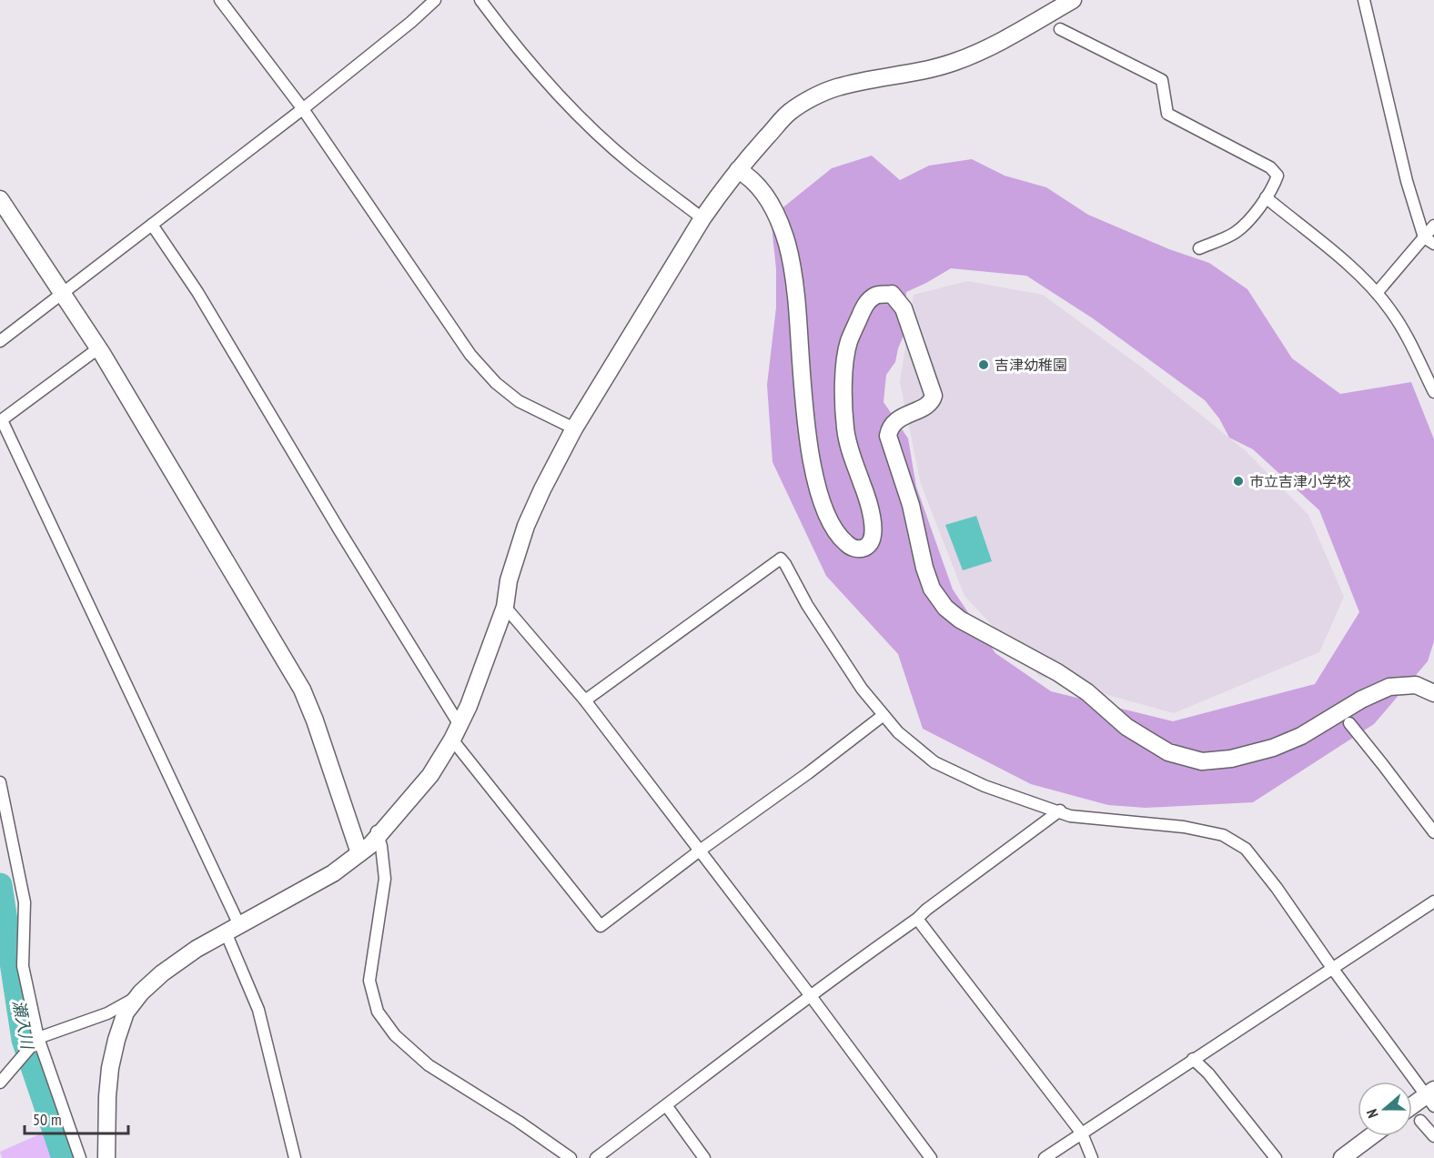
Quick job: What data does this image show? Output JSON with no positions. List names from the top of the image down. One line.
{"water":["瀬入川"],"places":["吉津幼稚園","市立吉津小学校"],"scale_bar":"50 m","north":"left"}
